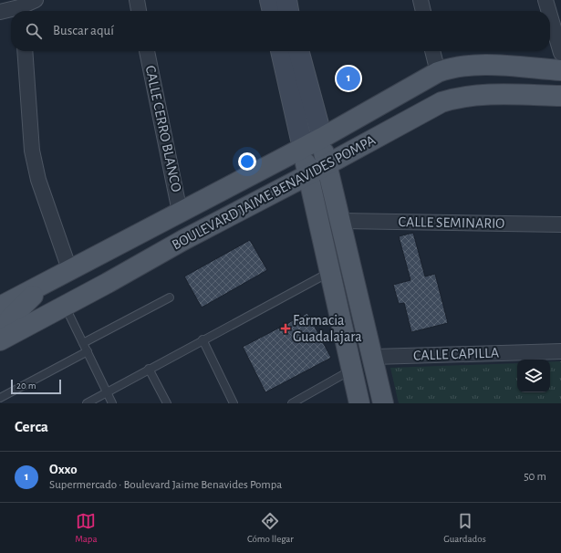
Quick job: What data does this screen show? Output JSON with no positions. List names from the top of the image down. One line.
{"streets":{"main road":["BOULEVARD JAIME BENAVIDES POMPA"],"street":["CALLE CERRO BLANCO","CALLE SEMINARIO","CALLE CAPILLA"]},"crossings":[["CALLE CERRO BLANCO","BOULEVARD JAIME BENAVIDES POMPA"]],"places":{"health":["Farmacia Guadalajara"]},"scale_bar":"20 m","page":{"search":"Buscar aquí","pins":"1","scale":"20 m","heading":"Cerca","list":[{"mark":"1","name":"Oxxo","note":"Supermercado · Boulevard Jaime Benavides Pompa","value":"50 m"}],"nav":["Mapa","Cómo llegar","Guardados"]}}
